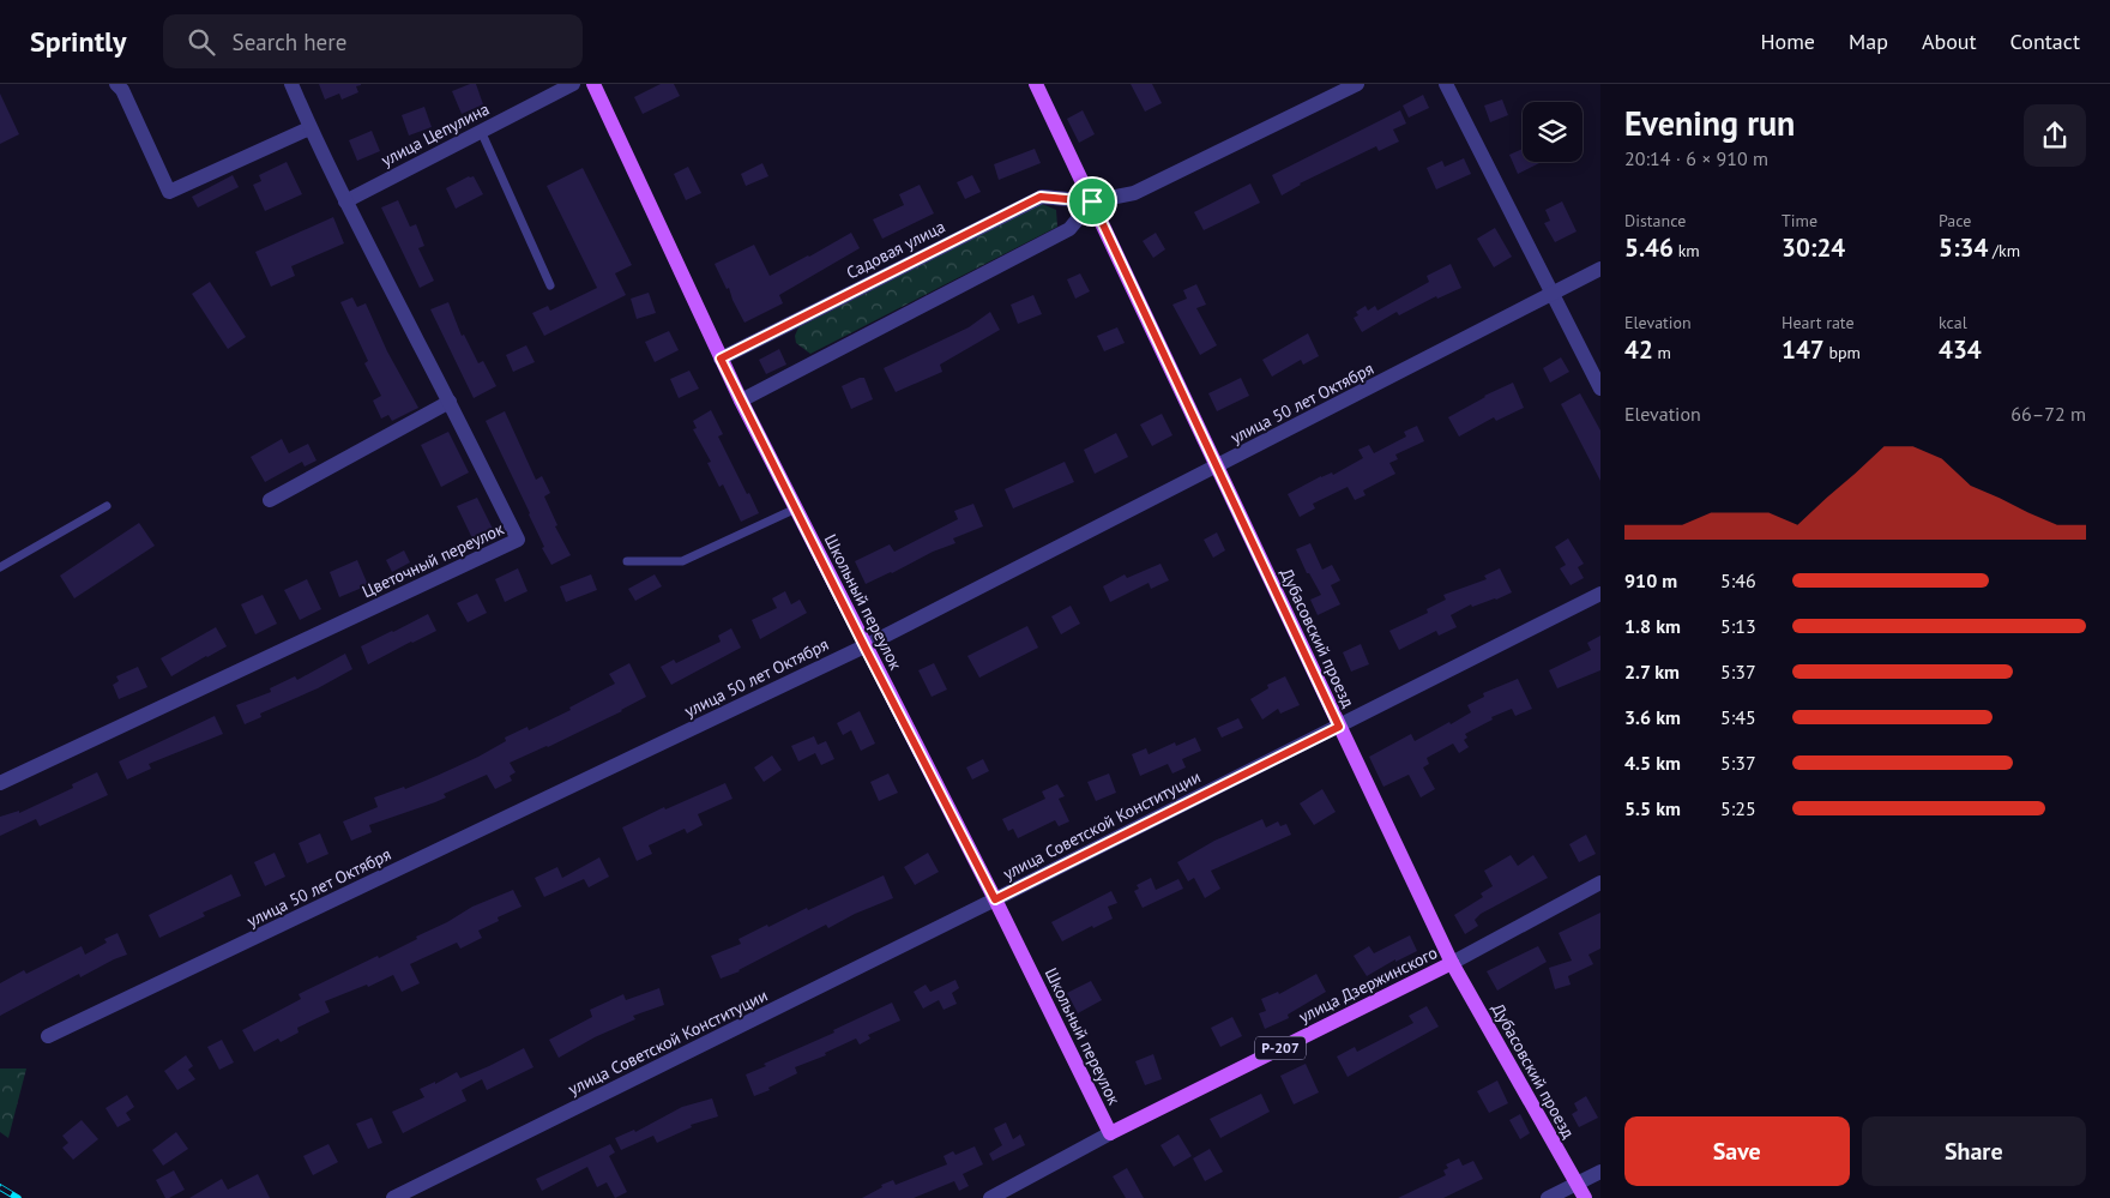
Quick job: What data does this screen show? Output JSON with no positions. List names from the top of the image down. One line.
{"streets":{"main road":["Школьный переулок","Дубасовский проезд","улица Дзержинского","Р-207"],"street":["улица Цепулина","Садовая улица","улица 50 лет Октября","Цветочный переулок","улица Советской Конституции"]},"crossings":[["улица Цепулина","Цветочный переулок"],["Садовая улица","Школьный переулок"],["Садовая улица","Дубасовский проезд"],["улица 50 лет Октября","Школьный переулок"],["улица 50 лет Октября","Дубасовский проезд"],["Школьный переулок","улица Советской Конституции"],["Школьный переулок","улица Дзержинского"],["Дубасовский проезд","улица Советской Конституции"],["Дубасовский проезд","улица Дзержинского"]],"page":{"header":"Sprintly","search":"Search here","nav":["Home","Map","About","Contact"],"heading":["Evening run","20:14 · 6 × 910 m"],"stats":[["Distance","5.46 km"],["Time","30:24"],["Pace","5:34 /km"],["Elevation","42 m"],["Heart rate","147 bpm"],["kcal","434"]],"chart":["Elevation","66–72 m"],"list":[{"name":"910 m","note":"5:46"},{"name":"1.8 km","note":"5:13"},{"name":"2.7 km","note":"5:37"},{"name":"3.6 km","note":"5:45"},{"name":"4.5 km","note":"5:37"},{"name":"5.5 km","note":"5:25"}],"buttons":["Save","Share"]}}
